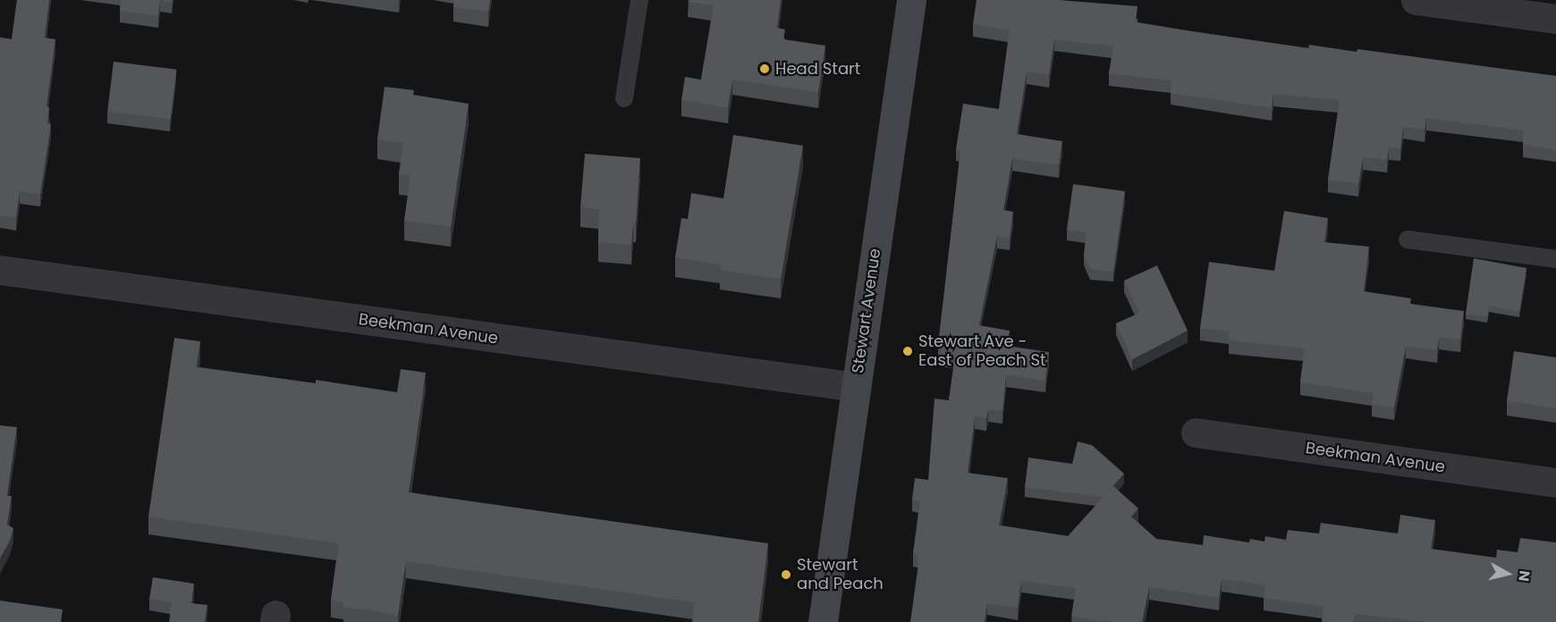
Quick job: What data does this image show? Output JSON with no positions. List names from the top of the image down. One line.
{"streets":{"main road":["Stewart Avenue"],"street":["Beekman Avenue"]},"crossings":[["Stewart Avenue","Beekman Avenue"]],"places":["Head Start","Stewart Ave - East of Peach St","Stewart and Peach"],"north":"right"}
